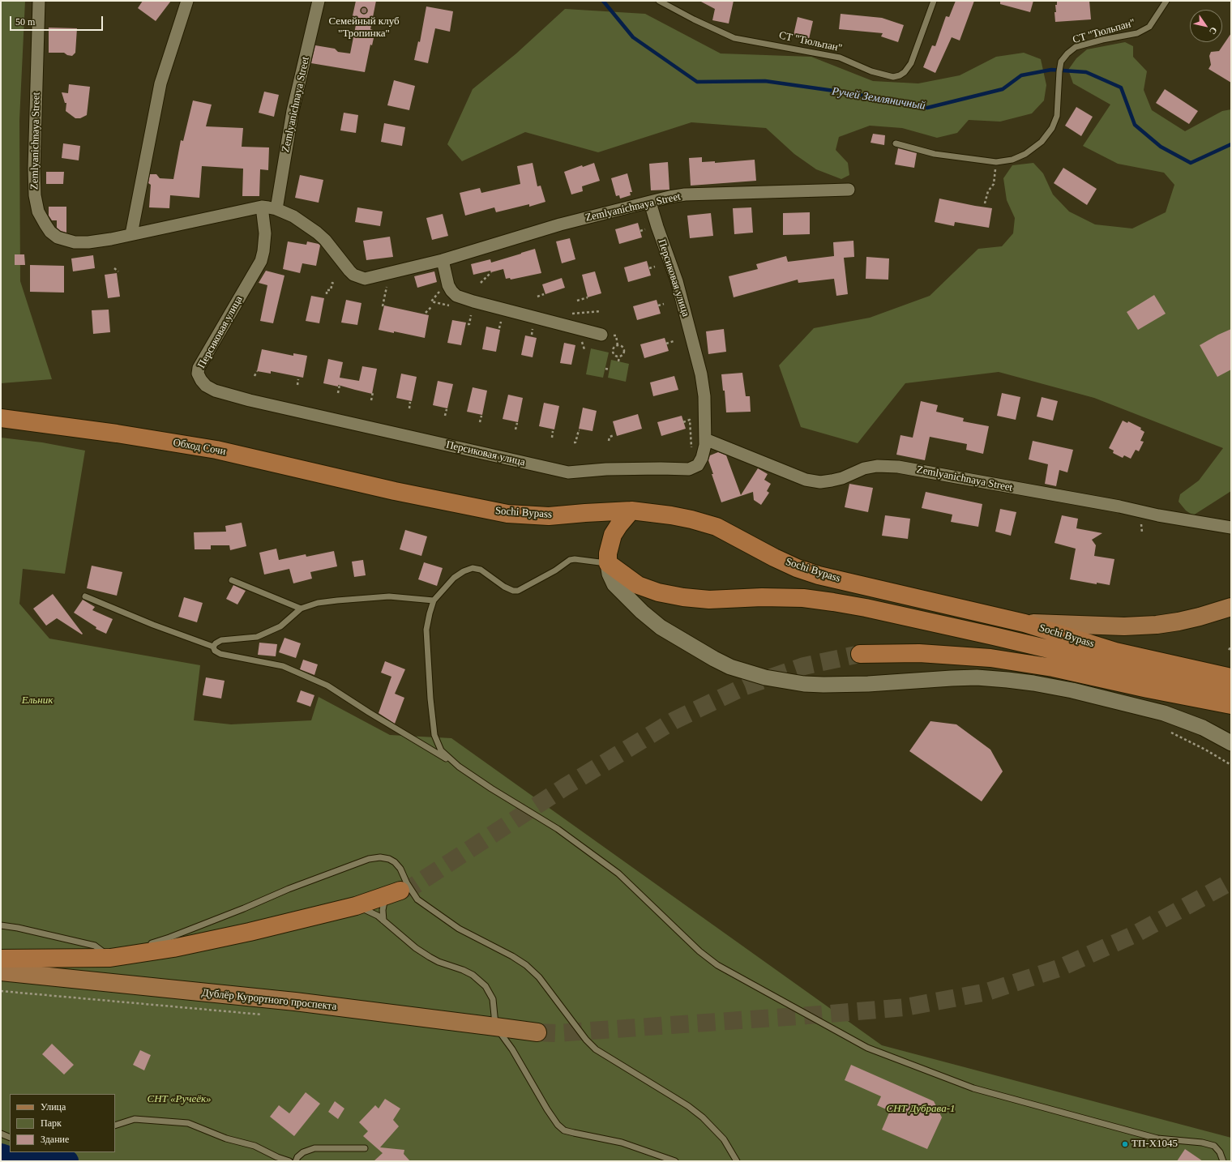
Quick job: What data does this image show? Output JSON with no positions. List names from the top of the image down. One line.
{"streets":{"highway":["Обход Сочи","Sochi Bypass"],"main road":["Дублёр Курортного проспекта"],"street":["Zemlyanichnaya Street","Персиковая улица"],"lane":["СТ \"Тюльпан\""]},"crossings":[["Zemlyanichnaya Street","Персиковая улица"],["Обход Сочи","Sochi Bypass"]],"water":["Ручей Земляничный"],"parks":["Ельник","СНТ «Ручеёк»","СНТ Дубрава-1"],"places":["Семейный клуб \"Тропинка\"","ТП-Х1045"],"legend":["Улица","Парк","Здание"],"scale_bar":"50 m","north":"bottom right"}
